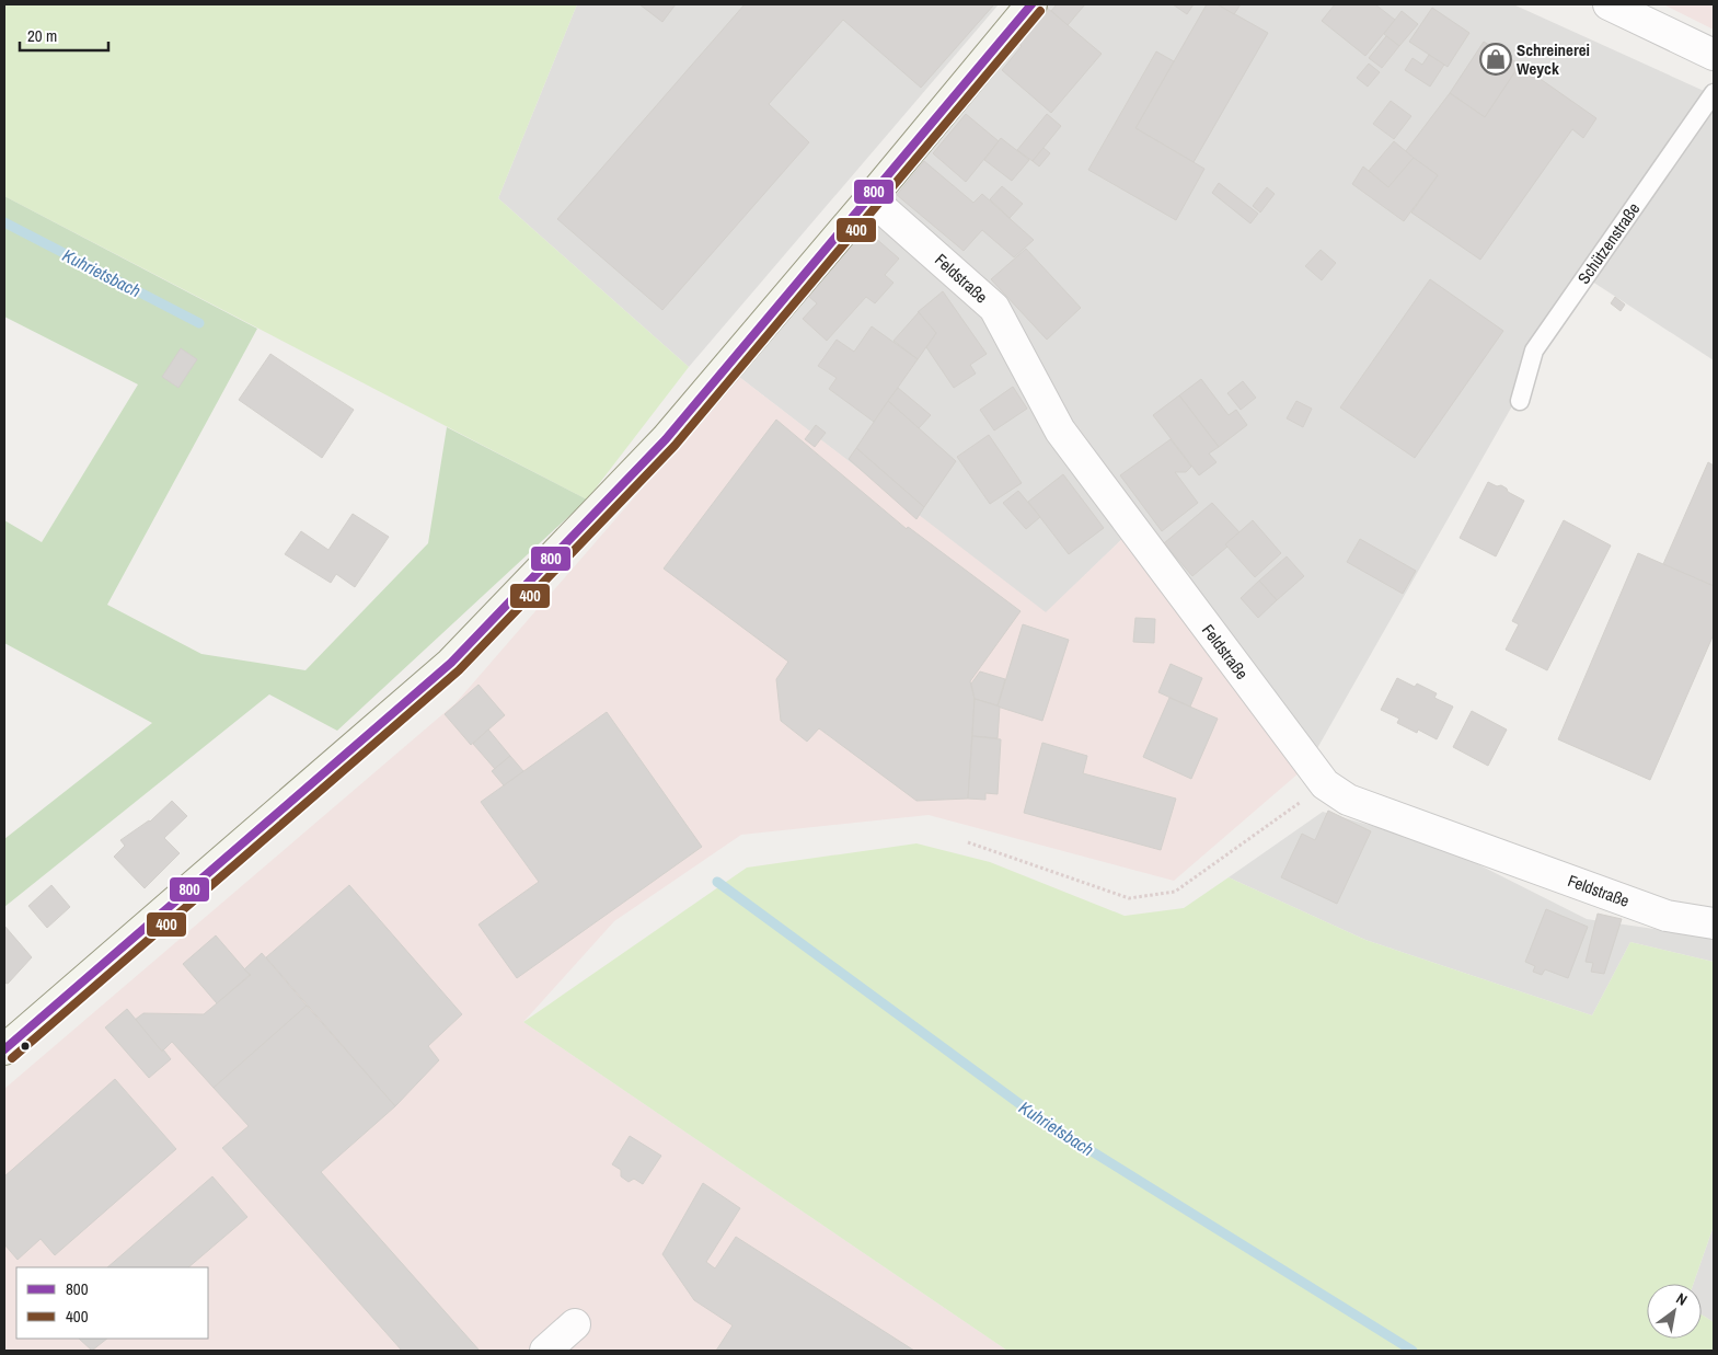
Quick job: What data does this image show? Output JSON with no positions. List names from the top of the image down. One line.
{"streets":{"street":["Feldstraße"],"lane":["Schützenstraße"]},"water":["Kuhrietsbach"],"places":{"shop":["Schreinerei Weyck"]},"lines":["transit line 800","transit line 400"],"legend":["800","400"],"scale_bar":"20 m","north":"top right"}
